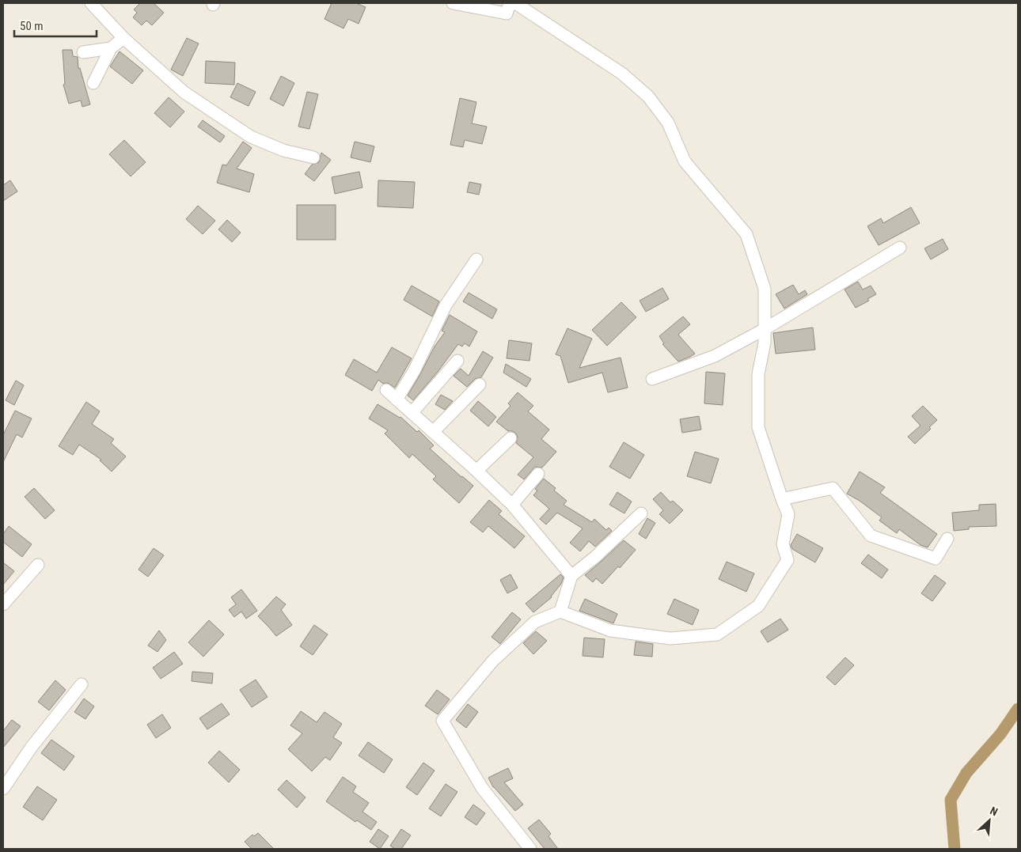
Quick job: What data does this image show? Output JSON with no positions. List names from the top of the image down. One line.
{"scale_bar":"50 m","north":"top right"}
